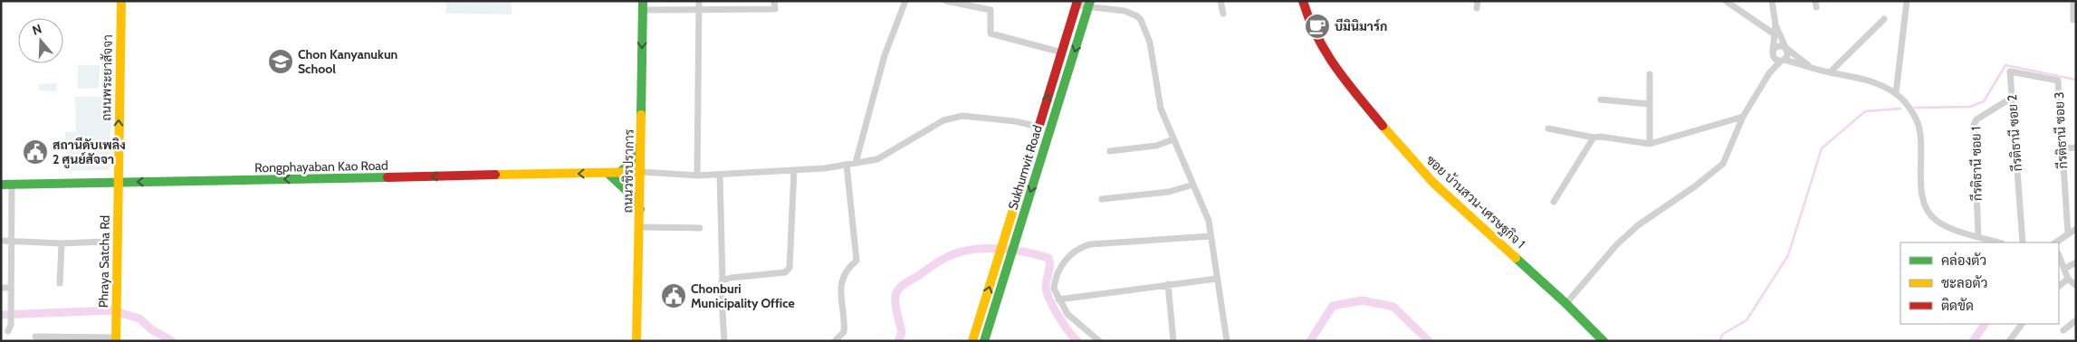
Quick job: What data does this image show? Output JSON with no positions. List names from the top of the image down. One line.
{"streets":{"street":["ถนนพระยาสัจจา","กีรติธานี ซอย 3","กีรติธานี ซอย 2","กีรติธานี ซอย 1","Rongphayaban Kao Road","Sukhumvit Road","ถนนวชิรปราการ","ซอย บ้านสวน-เศรษฐกิจ 1","Phraya Satcha Rd"]},"crossings":[["ถนนพระยาสัจจา","Rongphayaban Kao Road"],["ถนนพระยาสัจจา","Phraya Satcha Rd"],["กีรติธานี ซอย 3","กีรติธานี ซอย 2"],["กีรติธานี ซอย 2","กีรติธานี ซอย 1"],["Rongphayaban Kao Road","ถนนวชิรปราการ"],["Rongphayaban Kao Road","Phraya Satcha Rd"]],"one_way":["ถนนพระยาสัจจา","Rongphayaban Kao Road"],"places":{"cafe":["บีมินิมาร์ก"],"school or university":["Chon Kanyanukun School"],"public building":["สถานีดับเพลิง 2 ศูนย์สัจจา","Chonburi Municipality Office"]},"legend":["คล่องตัว","ชะลอตัว","ติดขัด"],"north":"top"}
